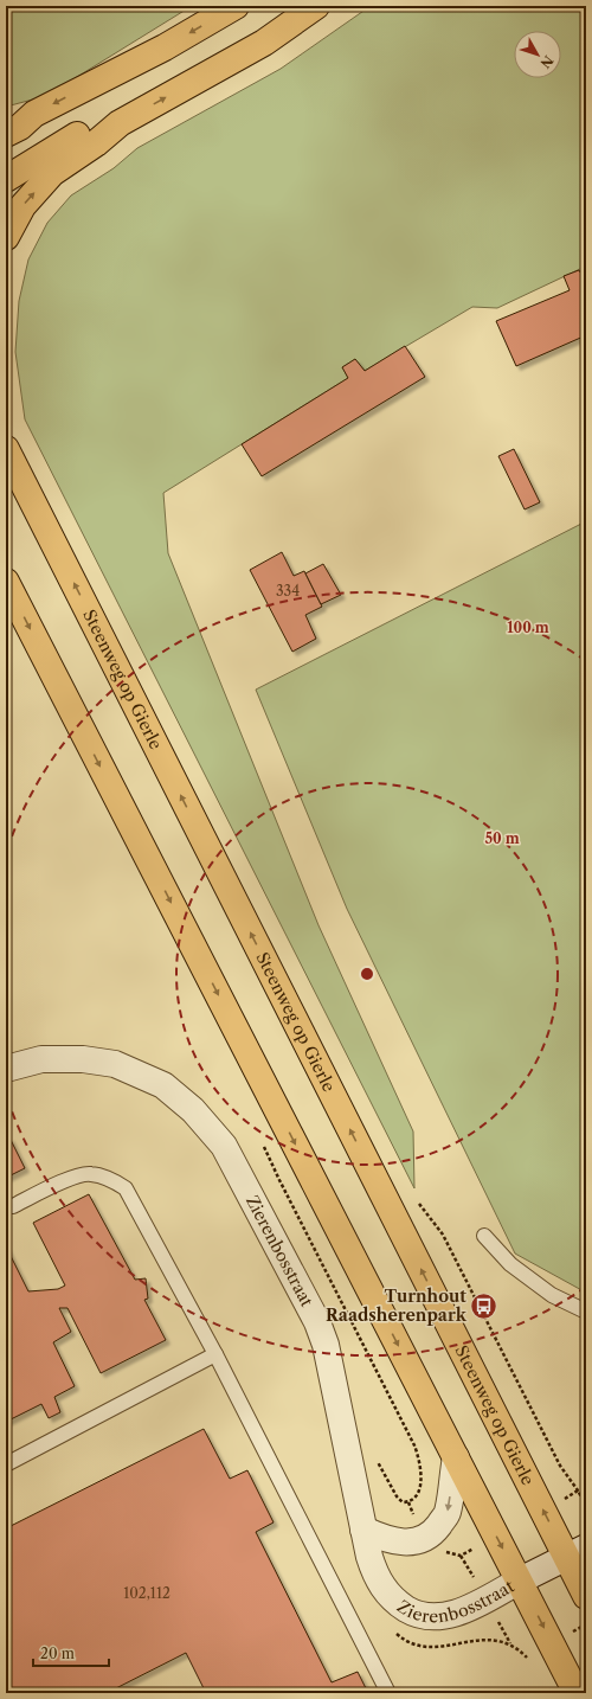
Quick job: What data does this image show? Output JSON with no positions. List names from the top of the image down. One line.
{"streets":{"main road":["Steenweg op Gierle"],"street":["Zierenbosstraat"]},"crossings":[["Steenweg op Gierle","Zierenbosstraat"]],"places":{"bus stop":["Turnhout Raadsherenpark"]},"house_numbers":["334","102,112"],"scale_bar":"20 m","north":"bottom right","rings":["100 m","50 m"]}
